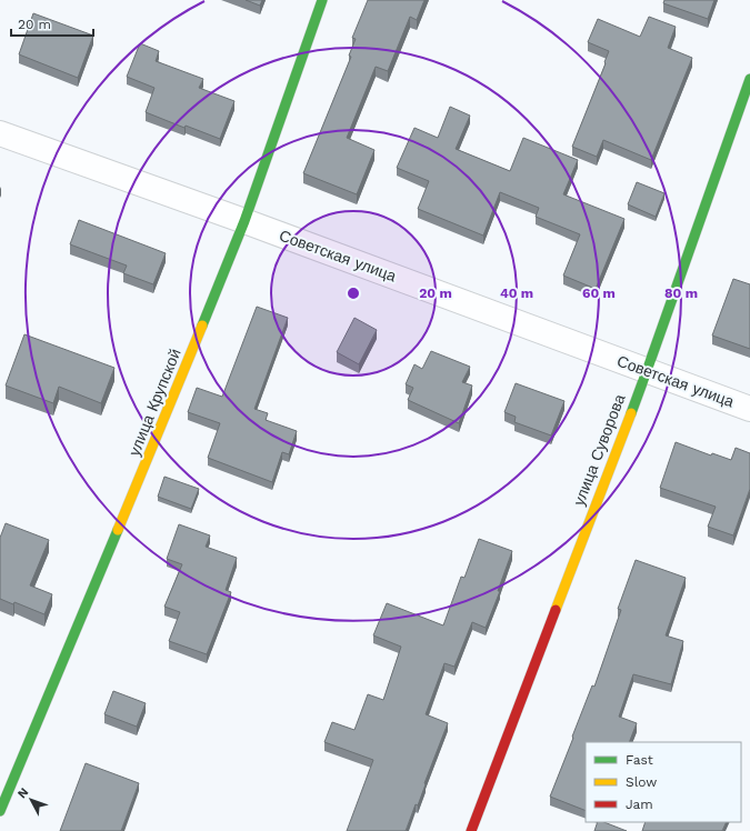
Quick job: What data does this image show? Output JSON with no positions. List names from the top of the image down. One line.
{"streets":{"street":["Советская улица","улица Крупской","улица Суворова"]},"crossings":[["Советская улица","улица Крупской"],["Советская улица","улица Суворова"]],"legend":["Fast","Slow","Jam"],"scale_bar":"20 m","north":"top left","rings":["20 m","40 m","60 m","80 m"]}
